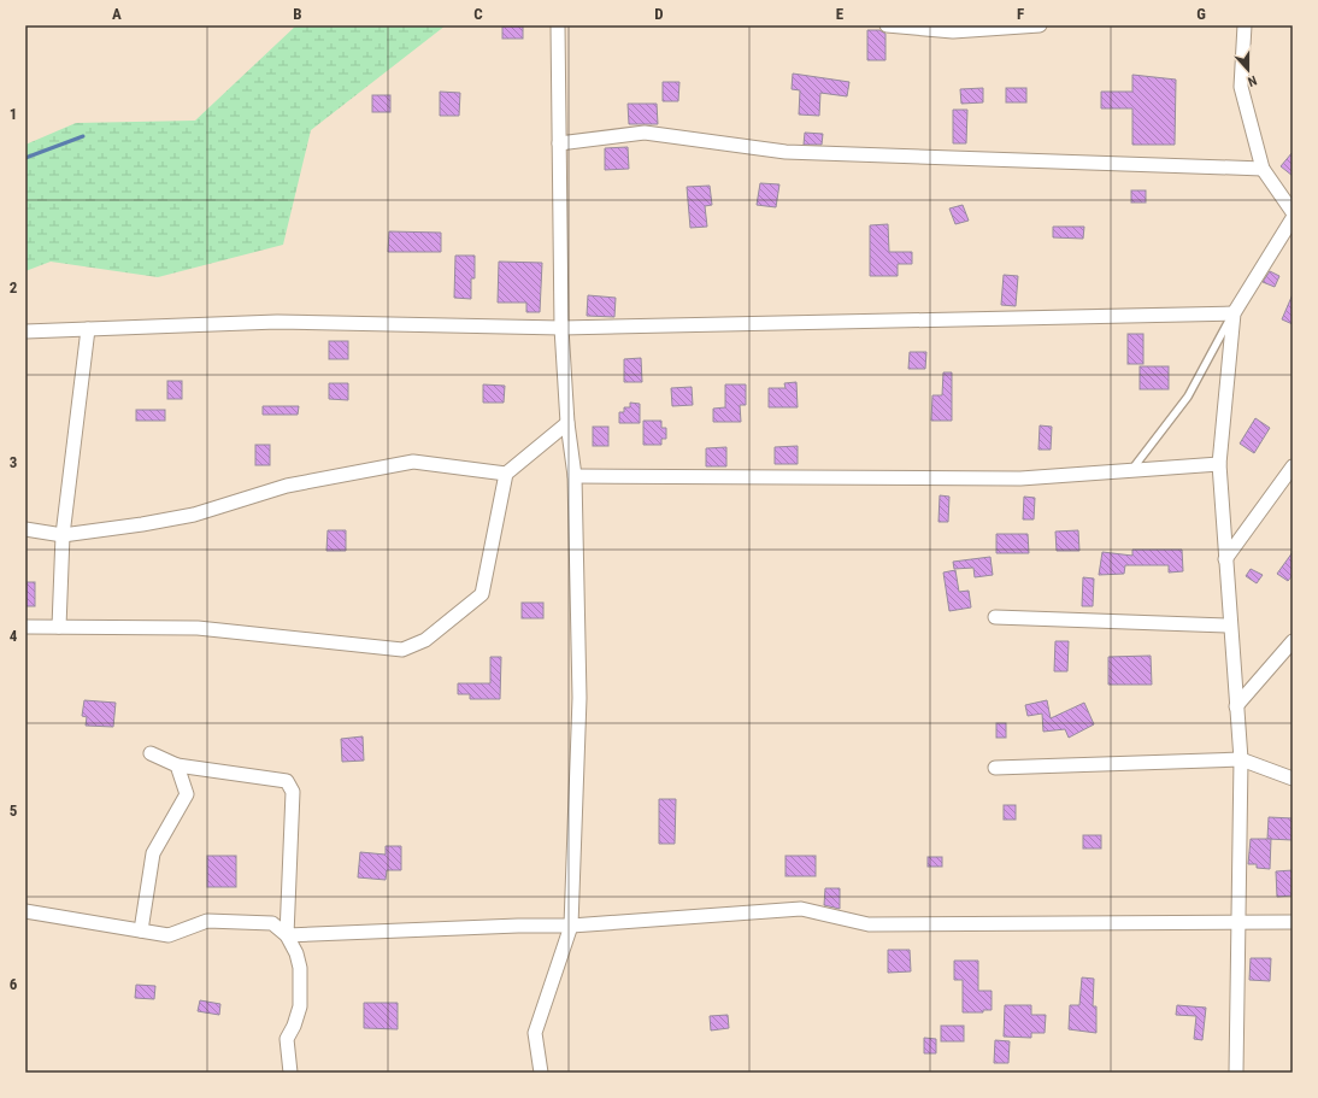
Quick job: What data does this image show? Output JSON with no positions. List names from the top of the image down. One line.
{"north":"bottom","grid":{"columns":["A","B","C","D","E","F","G"],"rows":["1","2","3","4","5","6"]}}
